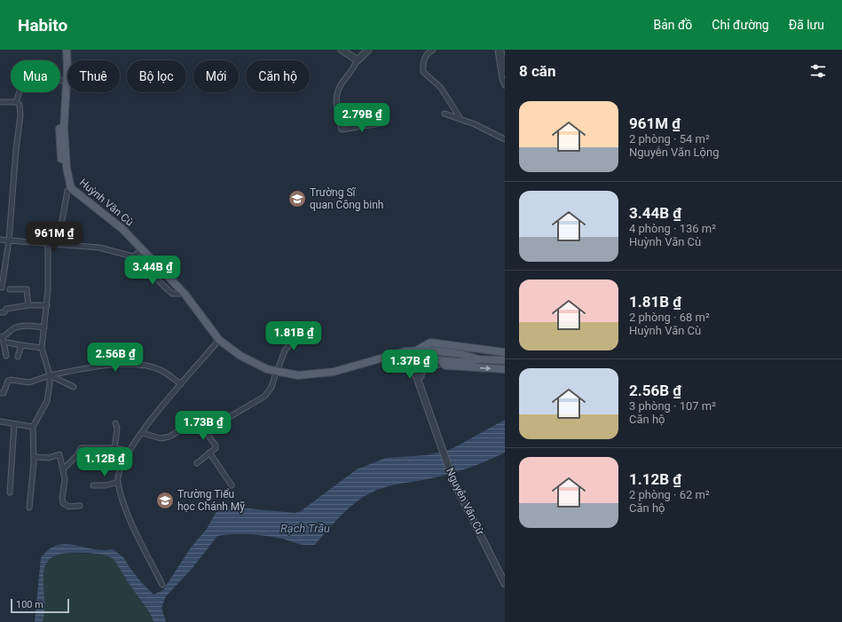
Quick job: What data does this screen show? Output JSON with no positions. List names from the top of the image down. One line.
{"streets":{"main road":["Huỳnh Văn Cù"],"street":["Nguyễn Văn Cừ"]},"water":["Rạch Trầu"],"places":{"school or university":["Trường Sĩ quan Công binh","Trường Tiểu học Chánh Mỹ"]},"scale_bar":"100 m","page":{"header":"Habito","nav":["Bản đồ","Chỉ đường","Đã lưu"],"heading":"8 căn","chip":["Mua","Thuê","Bộ lọc","Mới","Căn hộ"],"list":[{"name":"961M ₫","note":"2 phòng · 54 m² · Nguyễn Văn Lộng"},{"name":"3.44B ₫","note":"4 phòng · 136 m² · Huỳnh Văn Cù"},{"name":"1.81B ₫","note":"2 phòng · 68 m² · Huỳnh Văn Cù"},{"name":"2.56B ₫","note":"3 phòng · 107 m² · Căn hộ"},{"name":"1.12B ₫","note":"2 phòng · 62 m² · Căn hộ"}],"price":["2.79B ₫","961M ₫","3.44B ₫","1.81B ₫","2.56B ₫","1.37B ₫","1.73B ₫","1.12B ₫"],"scale":"100 m"}}
